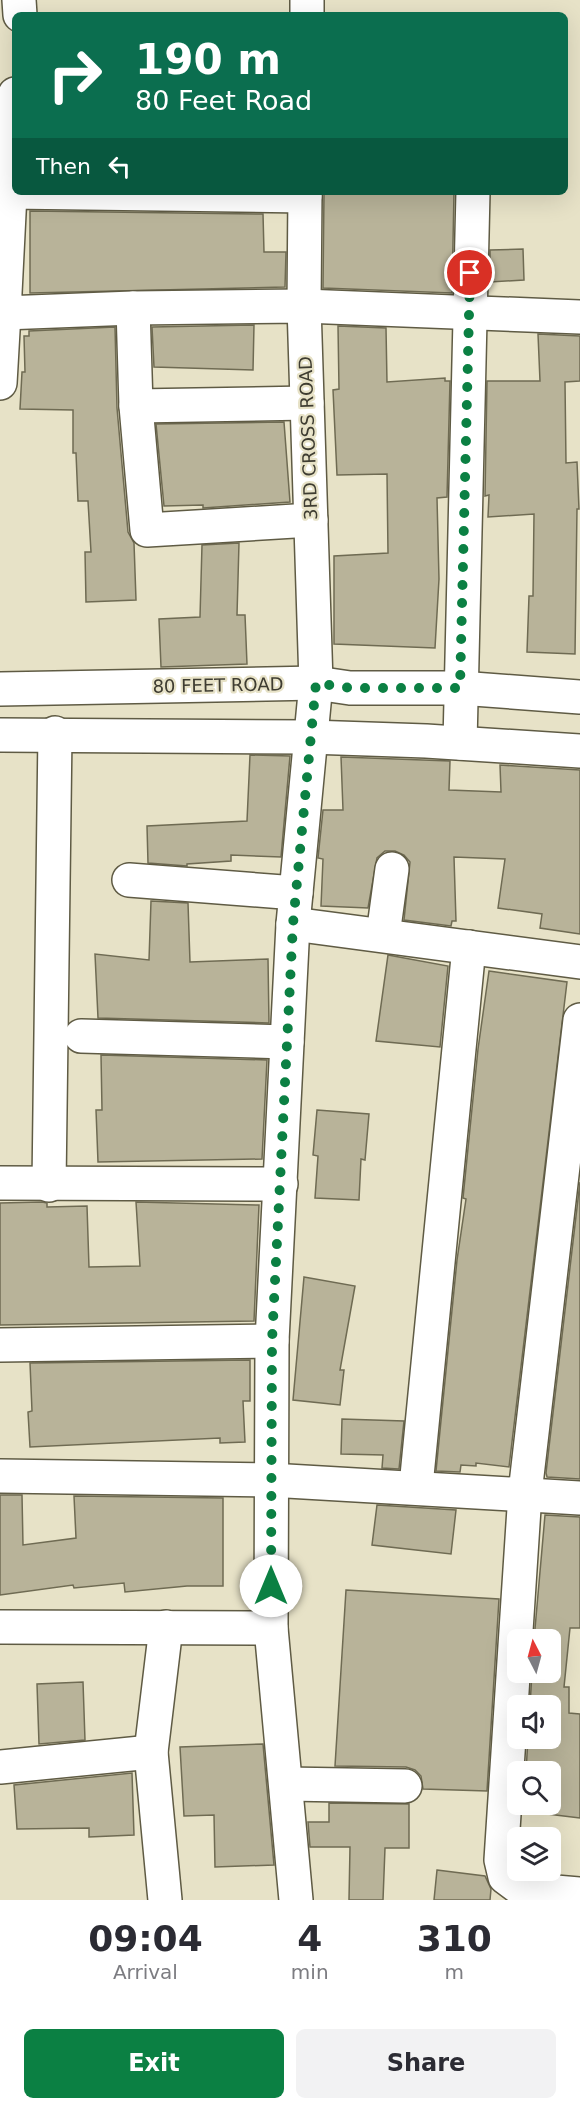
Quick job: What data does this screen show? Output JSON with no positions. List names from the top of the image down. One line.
{"streets":{"street":["3RD CROSS ROAD","80 FEET ROAD"]},"crossings":[["3RD CROSS ROAD","80 FEET ROAD"]],"north":"top","page":{"turn":["190 m","80 Feet Road"],"then":"Then","eta":["09:04","Arrival","4","min","310","m"],"buttons":["Exit","Share"]}}
